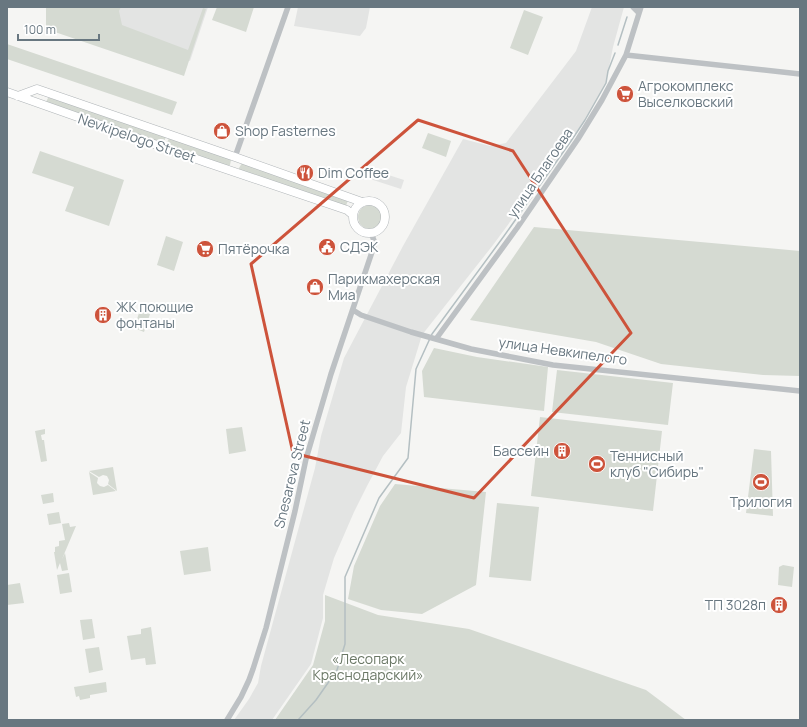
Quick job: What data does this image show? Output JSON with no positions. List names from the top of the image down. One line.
{"streets":{"street":["Nevkipelogo Street","улица Благоева","улица Невкипелого","Snesareva Street"]},"crossings":[["Nevkipelogo Street","Snesareva Street"],["улица Благоева","улица Невкипелого"],["улица Невкипелого","Snesareva Street"]],"parks":["«Лесопарк Краснодарский»"],"places":{"supermarket":["Агрокомплекс Выселковский","Пятёрочка"],"shop":["Shop Fasternes","Парикмахерская Миа"],"restaurant":["Dim Coffee"],"public building":["СДЭК"],"building":["ЖК поющие фонтаны","Бассейн","ТП 3028п"],"sports":["Теннисный клуб \"Сибирь\"","Трилогия"]},"scale_bar":"100 m"}
